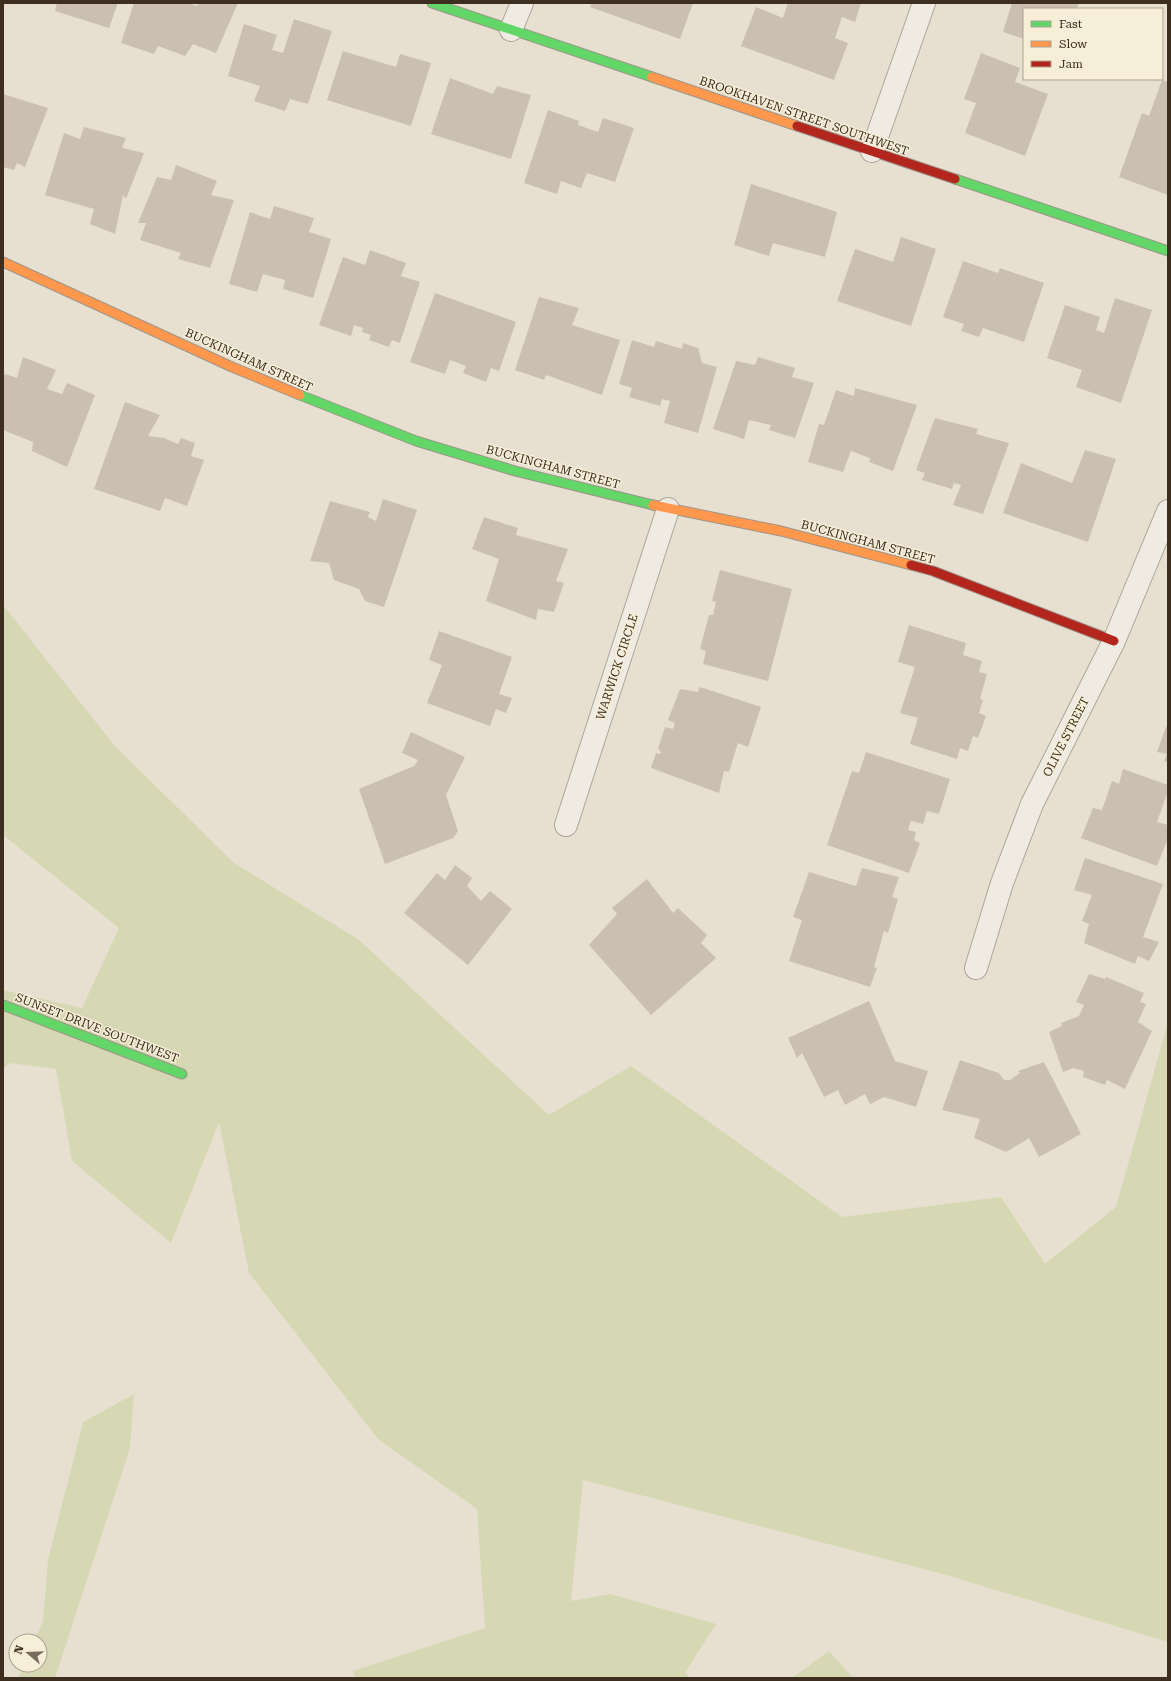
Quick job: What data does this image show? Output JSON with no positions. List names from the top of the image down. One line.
{"streets":{"street":["BROOKHAVEN STREET SOUTHWEST","BUCKINGHAM STREET","WARWICK CIRCLE","OLIVE STREET","SUNSET DRIVE SOUTHWEST"]},"crossings":[["BUCKINGHAM STREET","WARWICK CIRCLE"],["BUCKINGHAM STREET","OLIVE STREET"]],"legend":["Fast","Slow","Jam"],"north":"left"}
